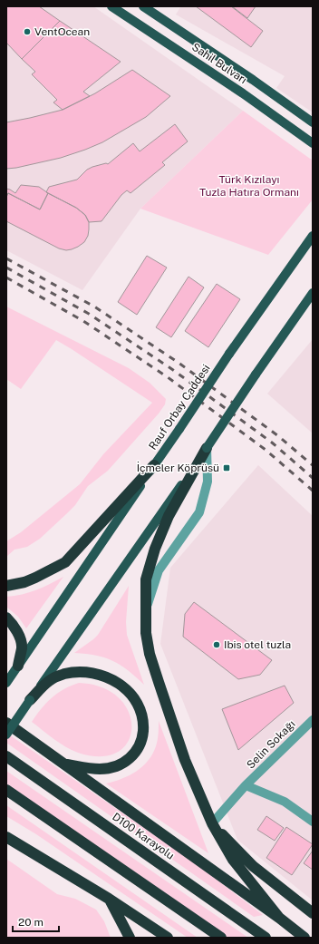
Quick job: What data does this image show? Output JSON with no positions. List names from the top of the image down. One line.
{"streets":{"highway":["D100 Karayolu"],"main road":["Sahil Bulvarı","Rauf Orbay Caddesi"],"street":["Selin Sokağı"]},"parks":["Türk Kızılayı Tuzla Hatıra Ormanı"],"places":{"other":["VentOcean","Ibis otel tuzla"],"transit":["İçmeler Köprüsü"]},"scale_bar":"20 m"}
